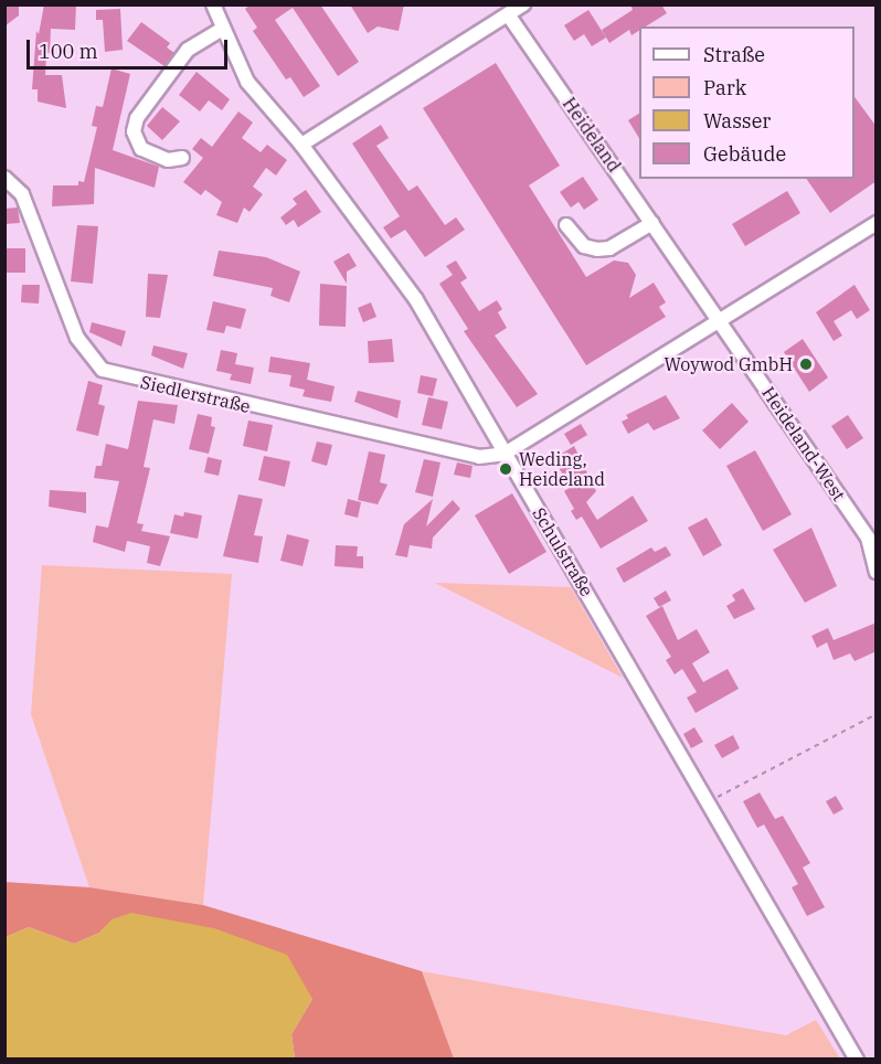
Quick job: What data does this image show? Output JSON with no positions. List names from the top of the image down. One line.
{"streets":{"street":["Heideland","Siedlerstraße","Heideland-West","Schulstraße"]},"crossings":[["Heideland","Heideland-West"],["Siedlerstraße","Schulstraße"]],"places":["Woywod GmbH","Weding, Heideland"],"legend":["Straße","Park","Wasser","Gebäude"],"scale_bar":"100 m"}
